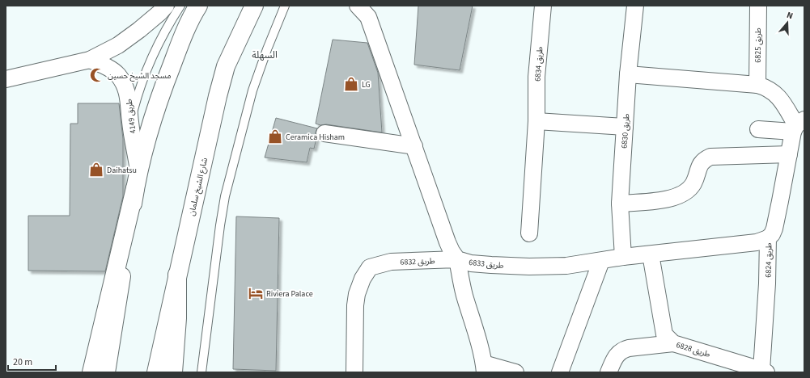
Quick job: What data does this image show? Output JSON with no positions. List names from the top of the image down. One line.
{"streets":{"main road":["شارع الشيخ سلمان"],"street":["طريق 6825","طريق 6834","طريق 4149","طريق 6830","طريق 6824","طريق 6832","طريق 6833","طريق 6828"]},"crossings":[["طريق 6830","طريق 6833"],["طريق 6824","طريق 6833"],["طريق 6824","طريق 6828"],["طريق 6832","طريق 6833"],["طريق 6833","طريق 6828"]],"districts":["السهلة"],"places":{"mosque":["مسجد الشيخ حسين"],"shop":["LG","Ceramica Hisham","Daihatsu"],"hotel":["Riviera Palace"]},"scale_bar":"20 m","north":"top"}
